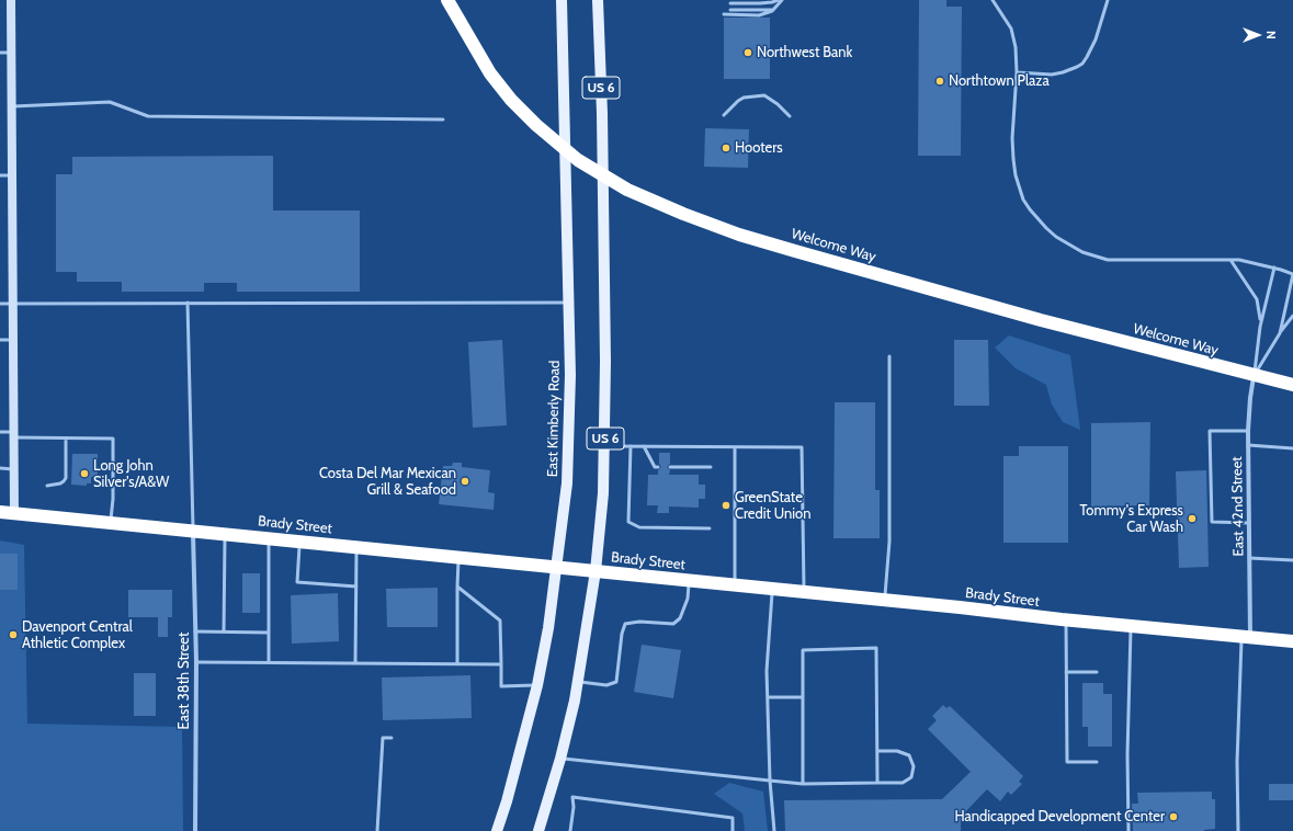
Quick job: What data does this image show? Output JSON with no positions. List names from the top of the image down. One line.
{"streets":{"highway":["Welcome Way","Brady Street"],"main road":["US 6","East Kimberly Road"],"street":["East 42nd Street","East 38th Street"]},"crossings":[["US 6","Welcome Way"],["US 6","Brady Street"],["Welcome Way","East Kimberly Road"],["Welcome Way","East 42nd Street"],["East Kimberly Road","Brady Street"],["East 42nd Street","Brady Street"],["Brady Street","East 38th Street"]],"places":["Northwest Bank","Northtown Plaza","Hooters","Long John Silver's/A&W","Costa Del Mar Mexican Grill & Seafood","GreenState Credit Union","Tommy's Express Car Wash","Davenport Central Athletic Complex","Handicapped Development Center"],"north":"right"}
